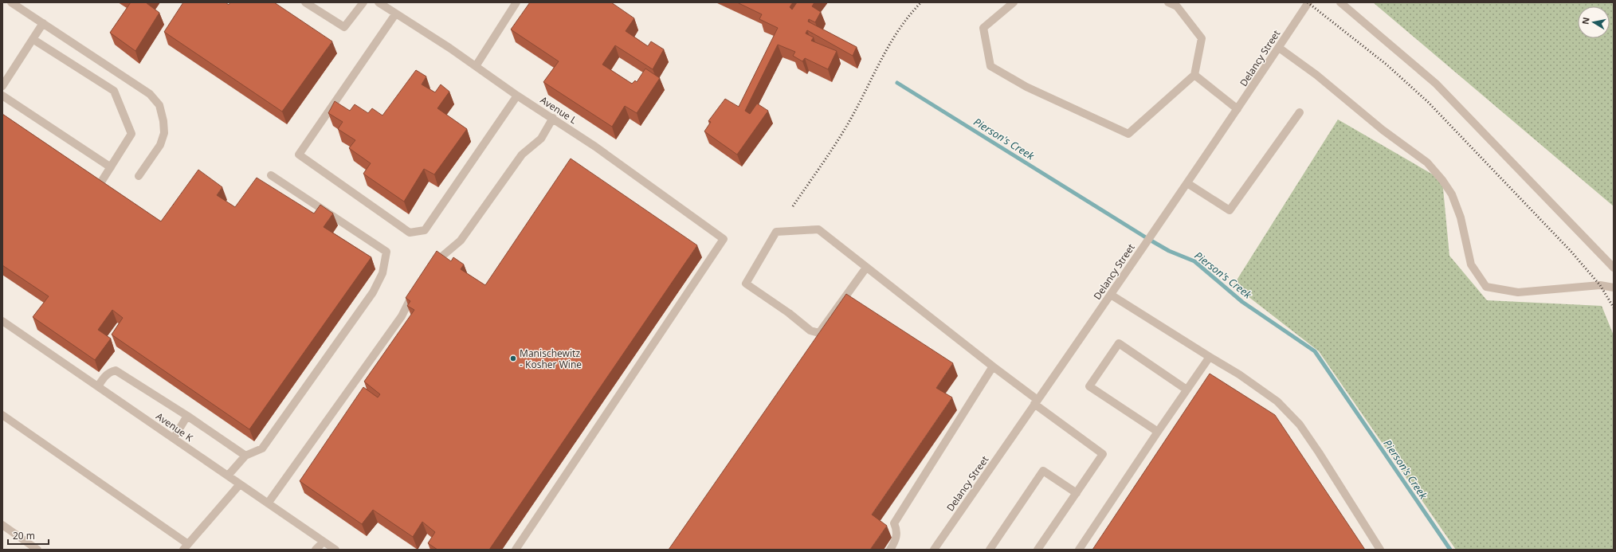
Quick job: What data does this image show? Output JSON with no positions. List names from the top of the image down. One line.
{"streets":{"street":["Delancy Street","Avenue L","Avenue K"]},"water":["Pierson's Creek"],"places":["Manischewitz - Kosher Wine"],"scale_bar":"20 m","north":"left"}
